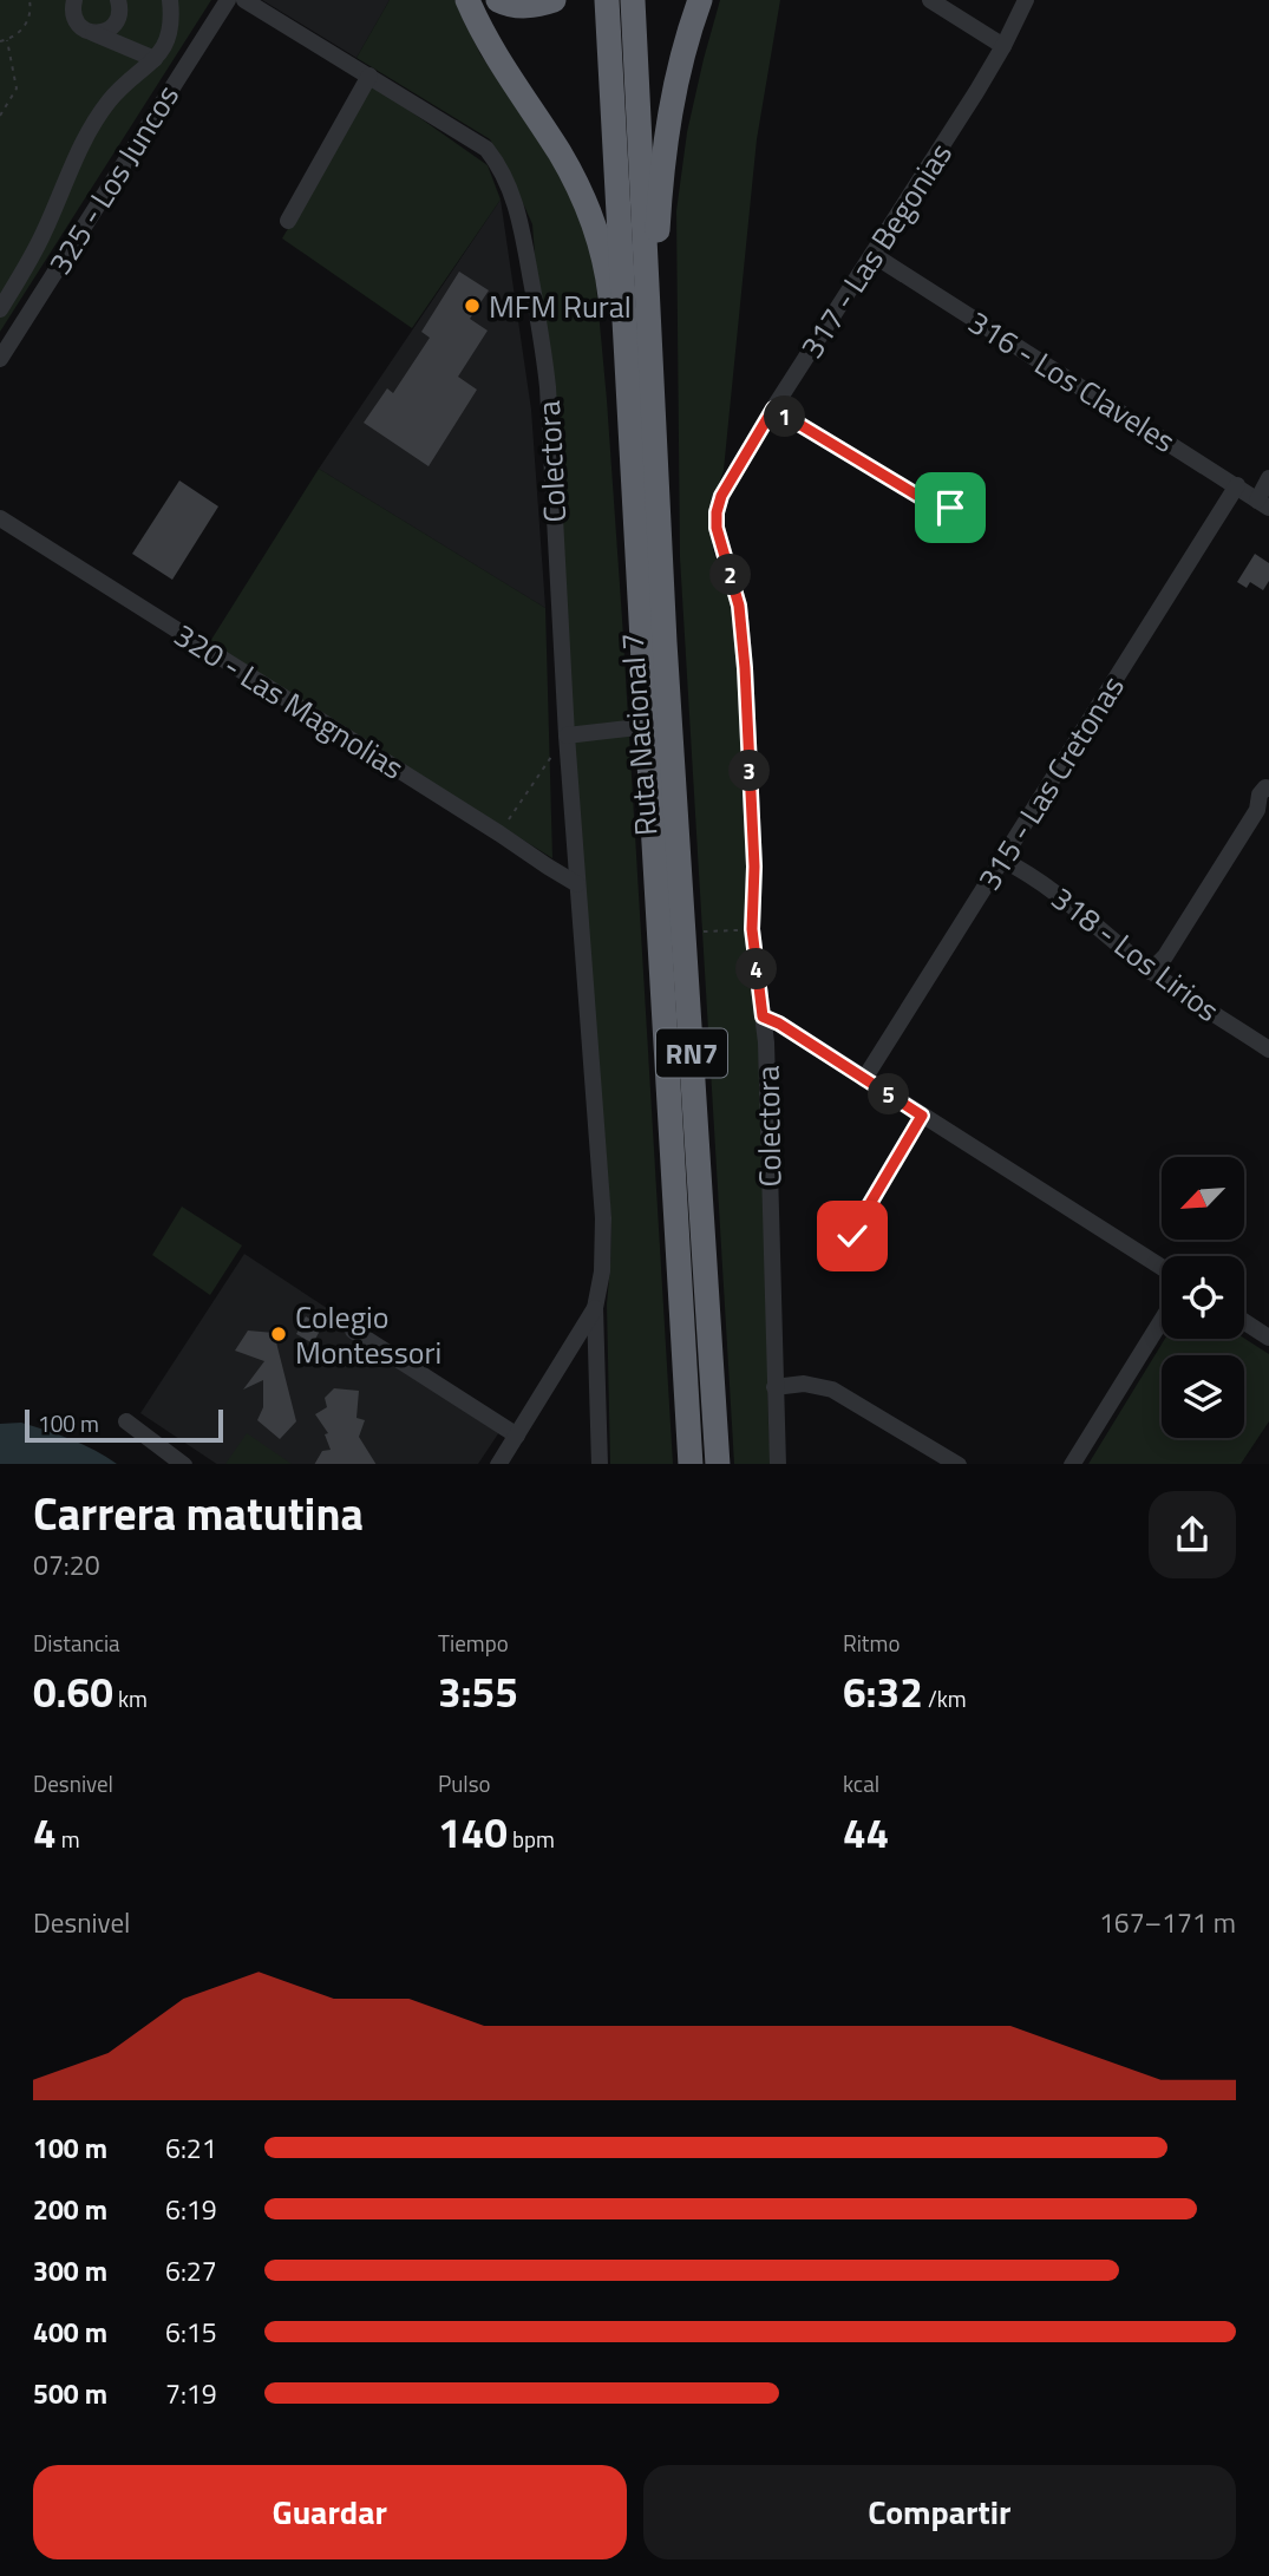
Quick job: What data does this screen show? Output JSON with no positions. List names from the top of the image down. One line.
{"streets":{"highway":["Ruta Nacional 7","RN7"],"street":["325 - Los Juncos","317 - Las Begonias","316 - Los Claveles","Colectora","320 - Las Magnolias","315 - Las Cretonas","318 - Los Lirios"]},"crossings":[["317 - Las Begonias","316 - Los Claveles"],["317 - Las Begonias","Colectora"],["316 - Los Claveles","315 - Las Cretonas"],["Colectora","320 - Las Magnolias"],["315 - Las Cretonas","318 - Los Lirios"]],"places":["MFM Rural","Colegio Montessori"],"scale_bar":"100 m","north":"bottom left","page":{"pins":["1","2","3","4","5"],"scale":"100 m","heading":["Carrera matutina","07:20"],"stats":[["Distancia","0.60 km"],["Tiempo","3:55"],["Ritmo","6:32 /km"],["Desnivel","4 m"],["Pulso","140 bpm"],["kcal","44"]],"chart":["Desnivel","167–171 m"],"list":[{"name":"100 m","note":"6:21"},{"name":"200 m","note":"6:19"},{"name":"300 m","note":"6:27"},{"name":"400 m","note":"6:15"},{"name":"500 m","note":"7:19"}],"buttons":["Guardar","Compartir"]}}
